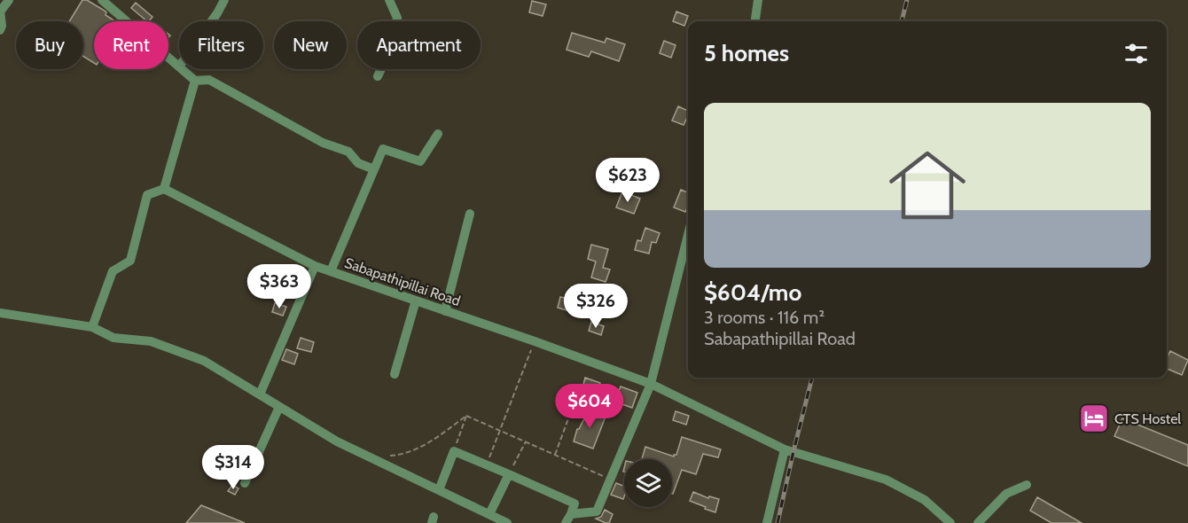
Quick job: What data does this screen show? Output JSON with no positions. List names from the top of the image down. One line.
{"streets":{"street":["Sabapathipillai Road"]},"places":{"hotel":["CTS Hostel"]},"page":{"chip":["Buy","Rent","Filters","New","Apartment"],"heading":"5 homes","list":[{"name":"$604/mo","note":"3 rooms · 116 m² · Sabapathipillai Road"}],"price":["$623","$363","$326","$604","$314"]}}
